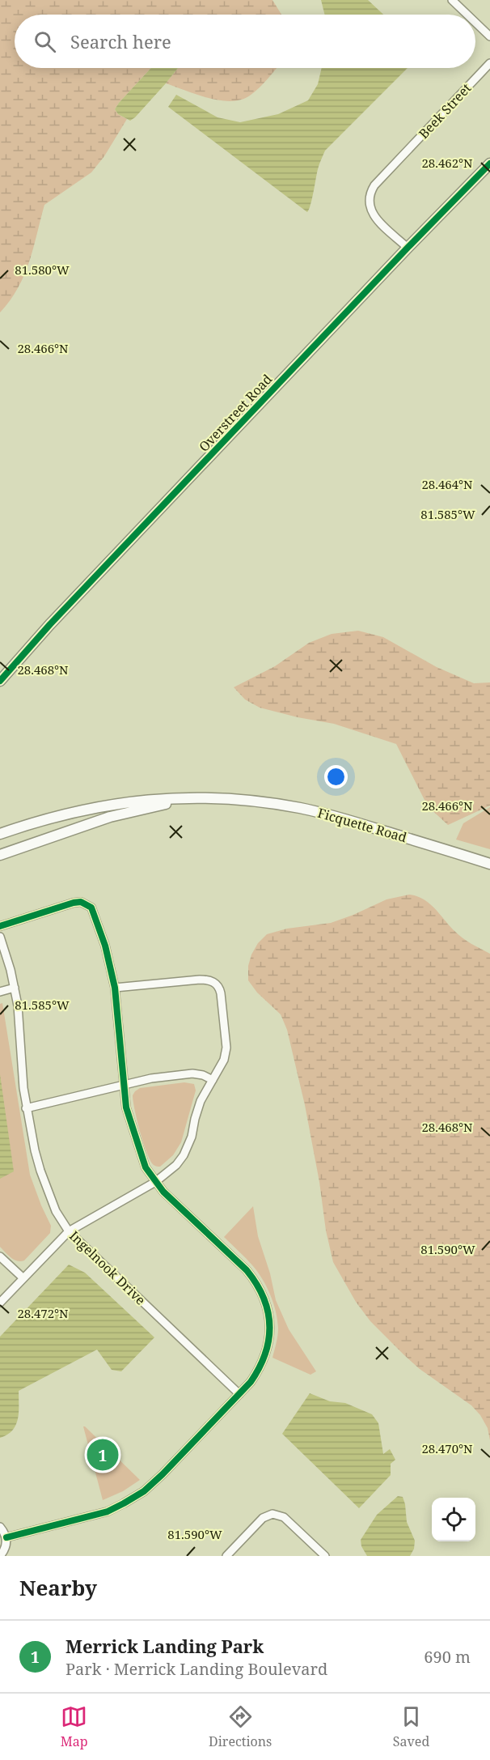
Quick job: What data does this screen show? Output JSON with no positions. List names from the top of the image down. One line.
{"streets":{"street":["Beek Street","Overstreet Road","Ficquette Road","Ingelnook Drive"]},"crossings":[["Beek Street","Overstreet Road"]],"page":{"search":"Search here","pins":"1","heading":"Nearby","list":[{"mark":"1","name":"Merrick Landing Park","note":"Park · Merrick Landing Boulevard","value":"690 m"}],"nav":["Map","Directions","Saved"]},"coordinates":["28.462°N","81.580°W","28.466°N","28.464°N","81.585°W","28.468°N","81.590°W","28.472°N","28.470°N"]}
